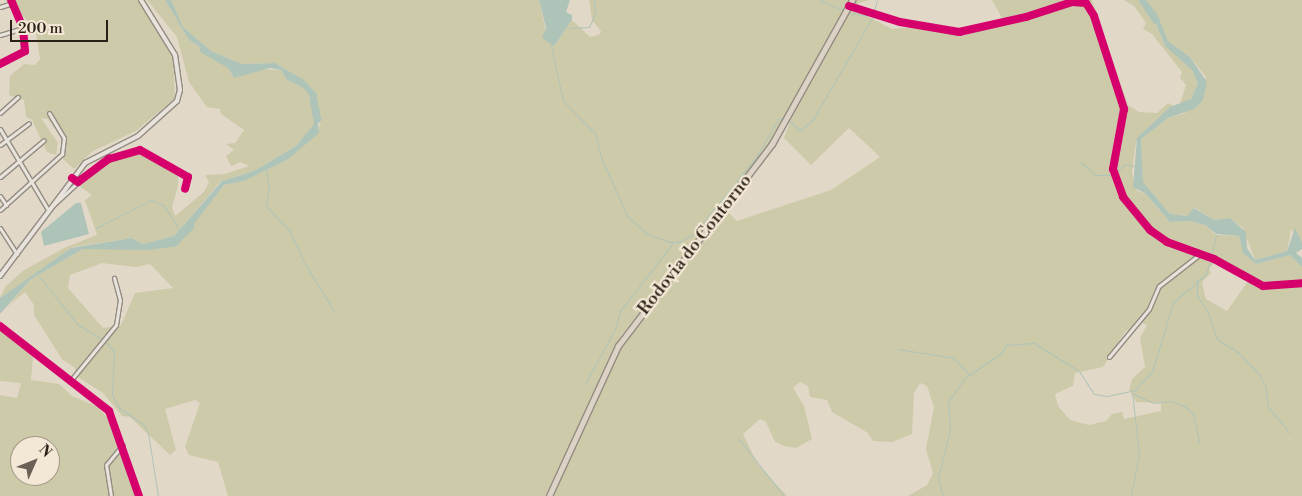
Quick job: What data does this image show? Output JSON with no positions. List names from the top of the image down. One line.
{"streets":{"main road":["Rodovia do Contorno"]},"scale_bar":"200 m","north":"top right"}
